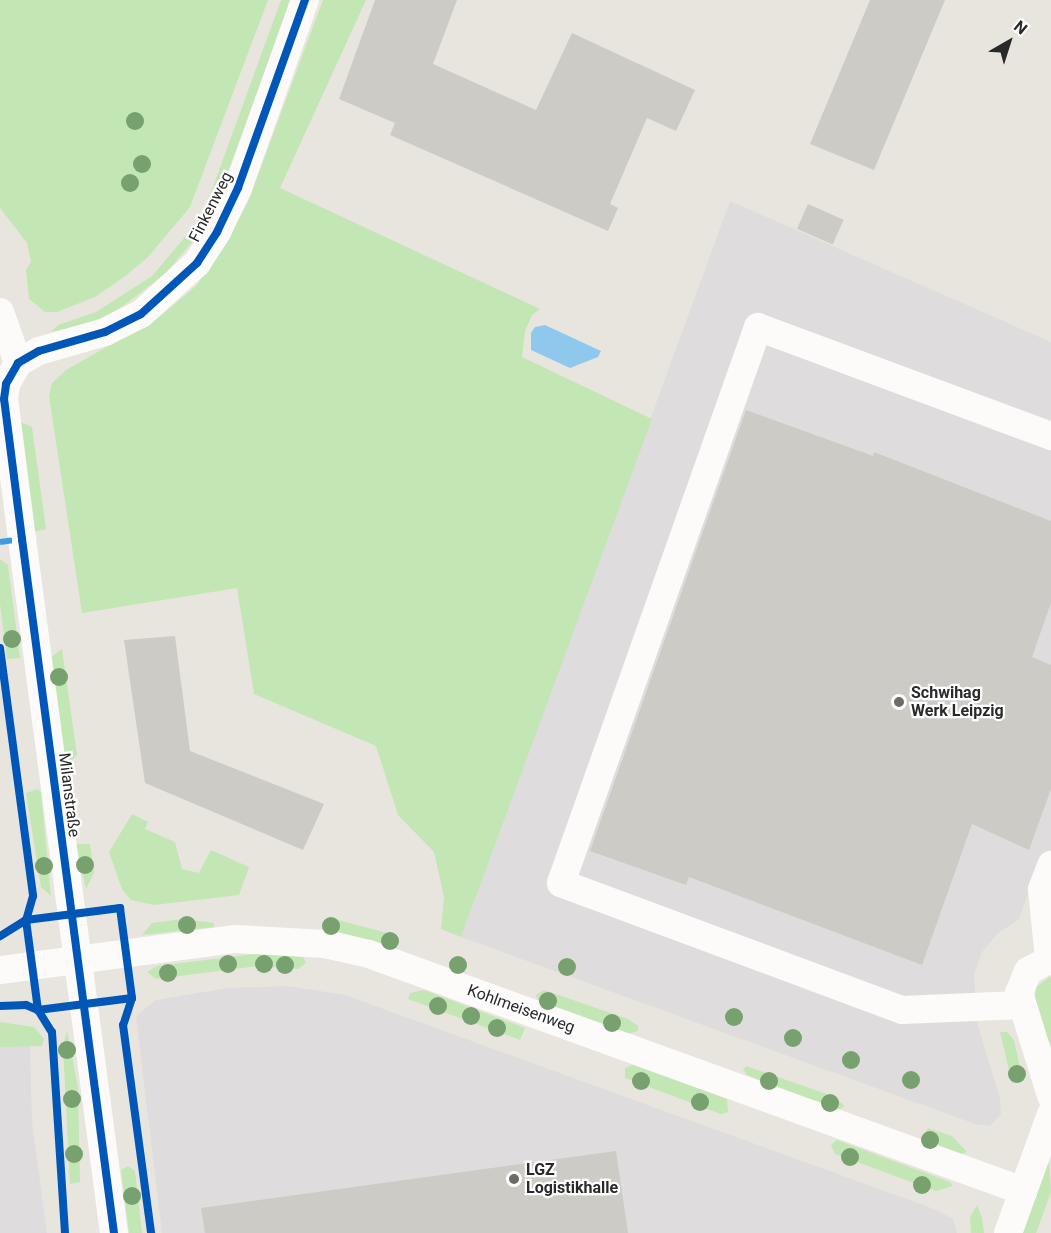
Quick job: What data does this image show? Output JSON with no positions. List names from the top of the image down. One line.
{"streets":{"street":["Finkenweg","Milanstraße","Kohlmeisenweg"]},"crossings":[["Finkenweg","Milanstraße"],["Milanstraße","Kohlmeisenweg"]],"places":["Schwihag Werk Leipzig","LGZ Logistikhalle"],"north":"top right"}
